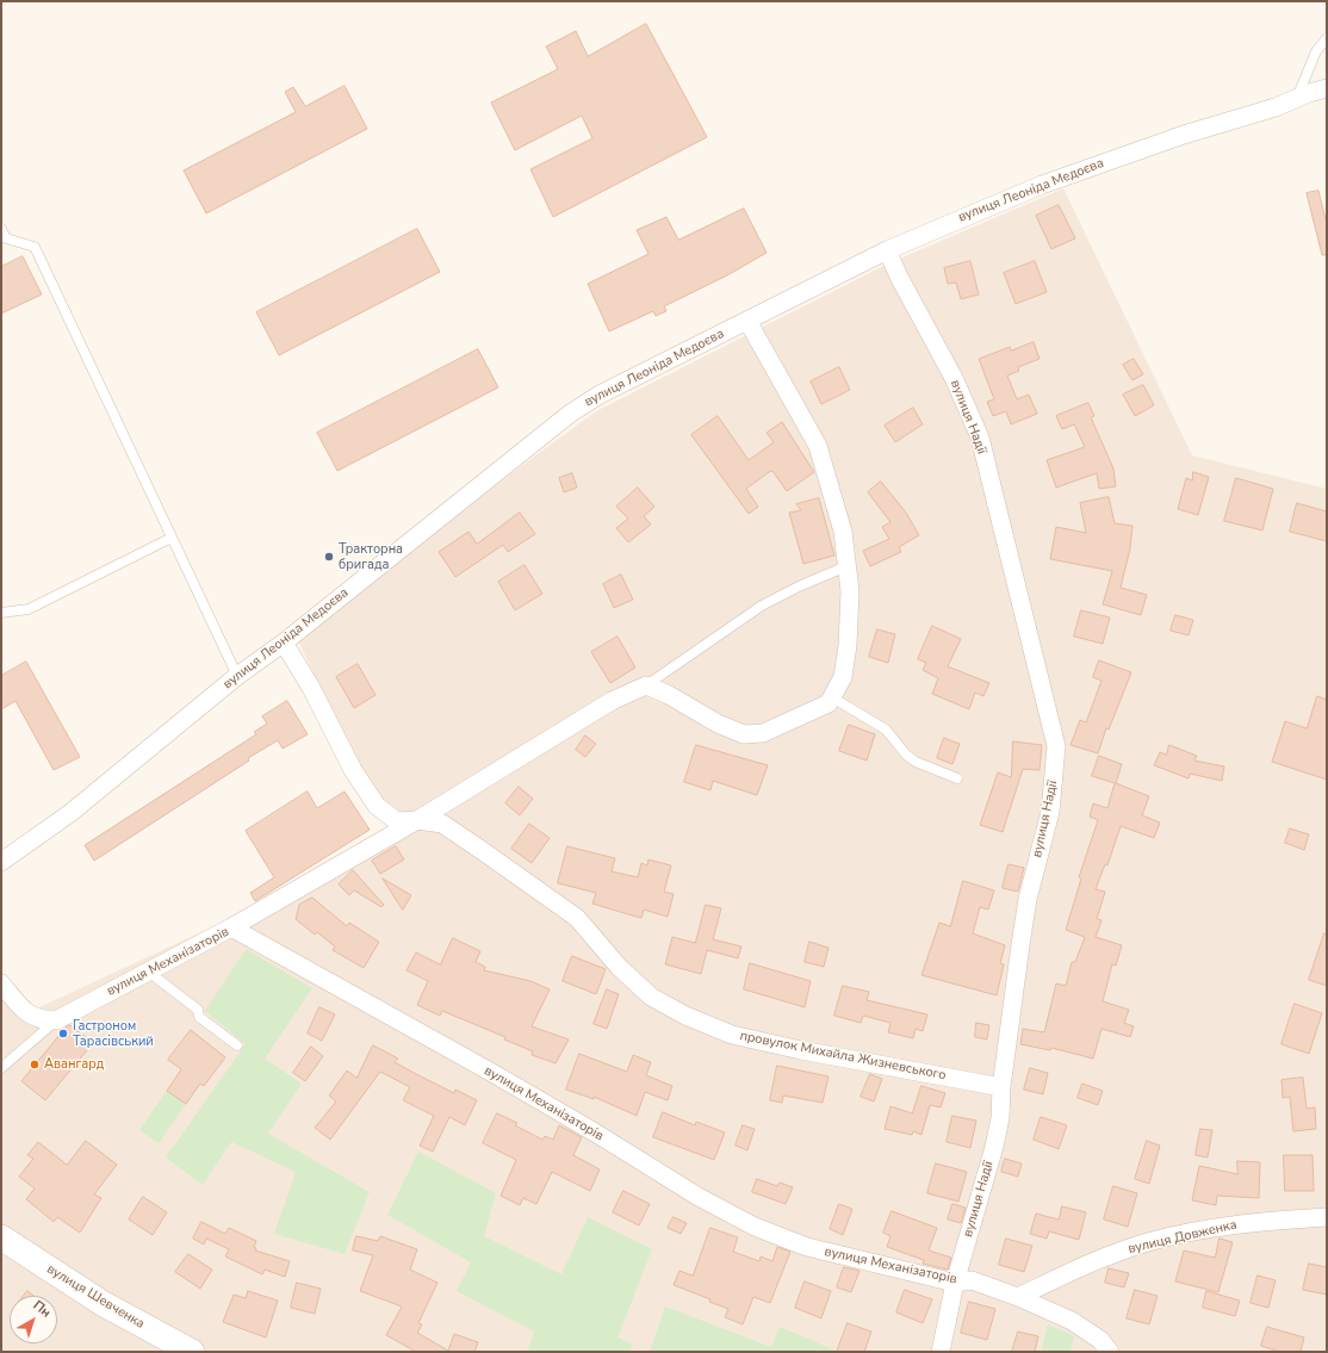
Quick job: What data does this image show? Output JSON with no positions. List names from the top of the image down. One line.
{"streets":{"main road":["вулиця Шевченка"],"street":["вулиця Леоніда Медоєва","вулиця Надії","вулиця Механізаторів","провулок Михайла Жизневського","вулиця Довженка"]},"crossings":[["вулиця Леоніда Медоєва","вулиця Надії"],["вулиця Леоніда Медоєва","провулок Михайла Жизневського"],["вулиця Надії","вулиця Механізаторів"],["вулиця Надії","провулок Михайла Жизневського"],["вулиця Механізаторів","вулиця Довженка"]],"places":["Тракторна бригада","Гастроном Тарасівський","Авангард"],"north":"top right"}
